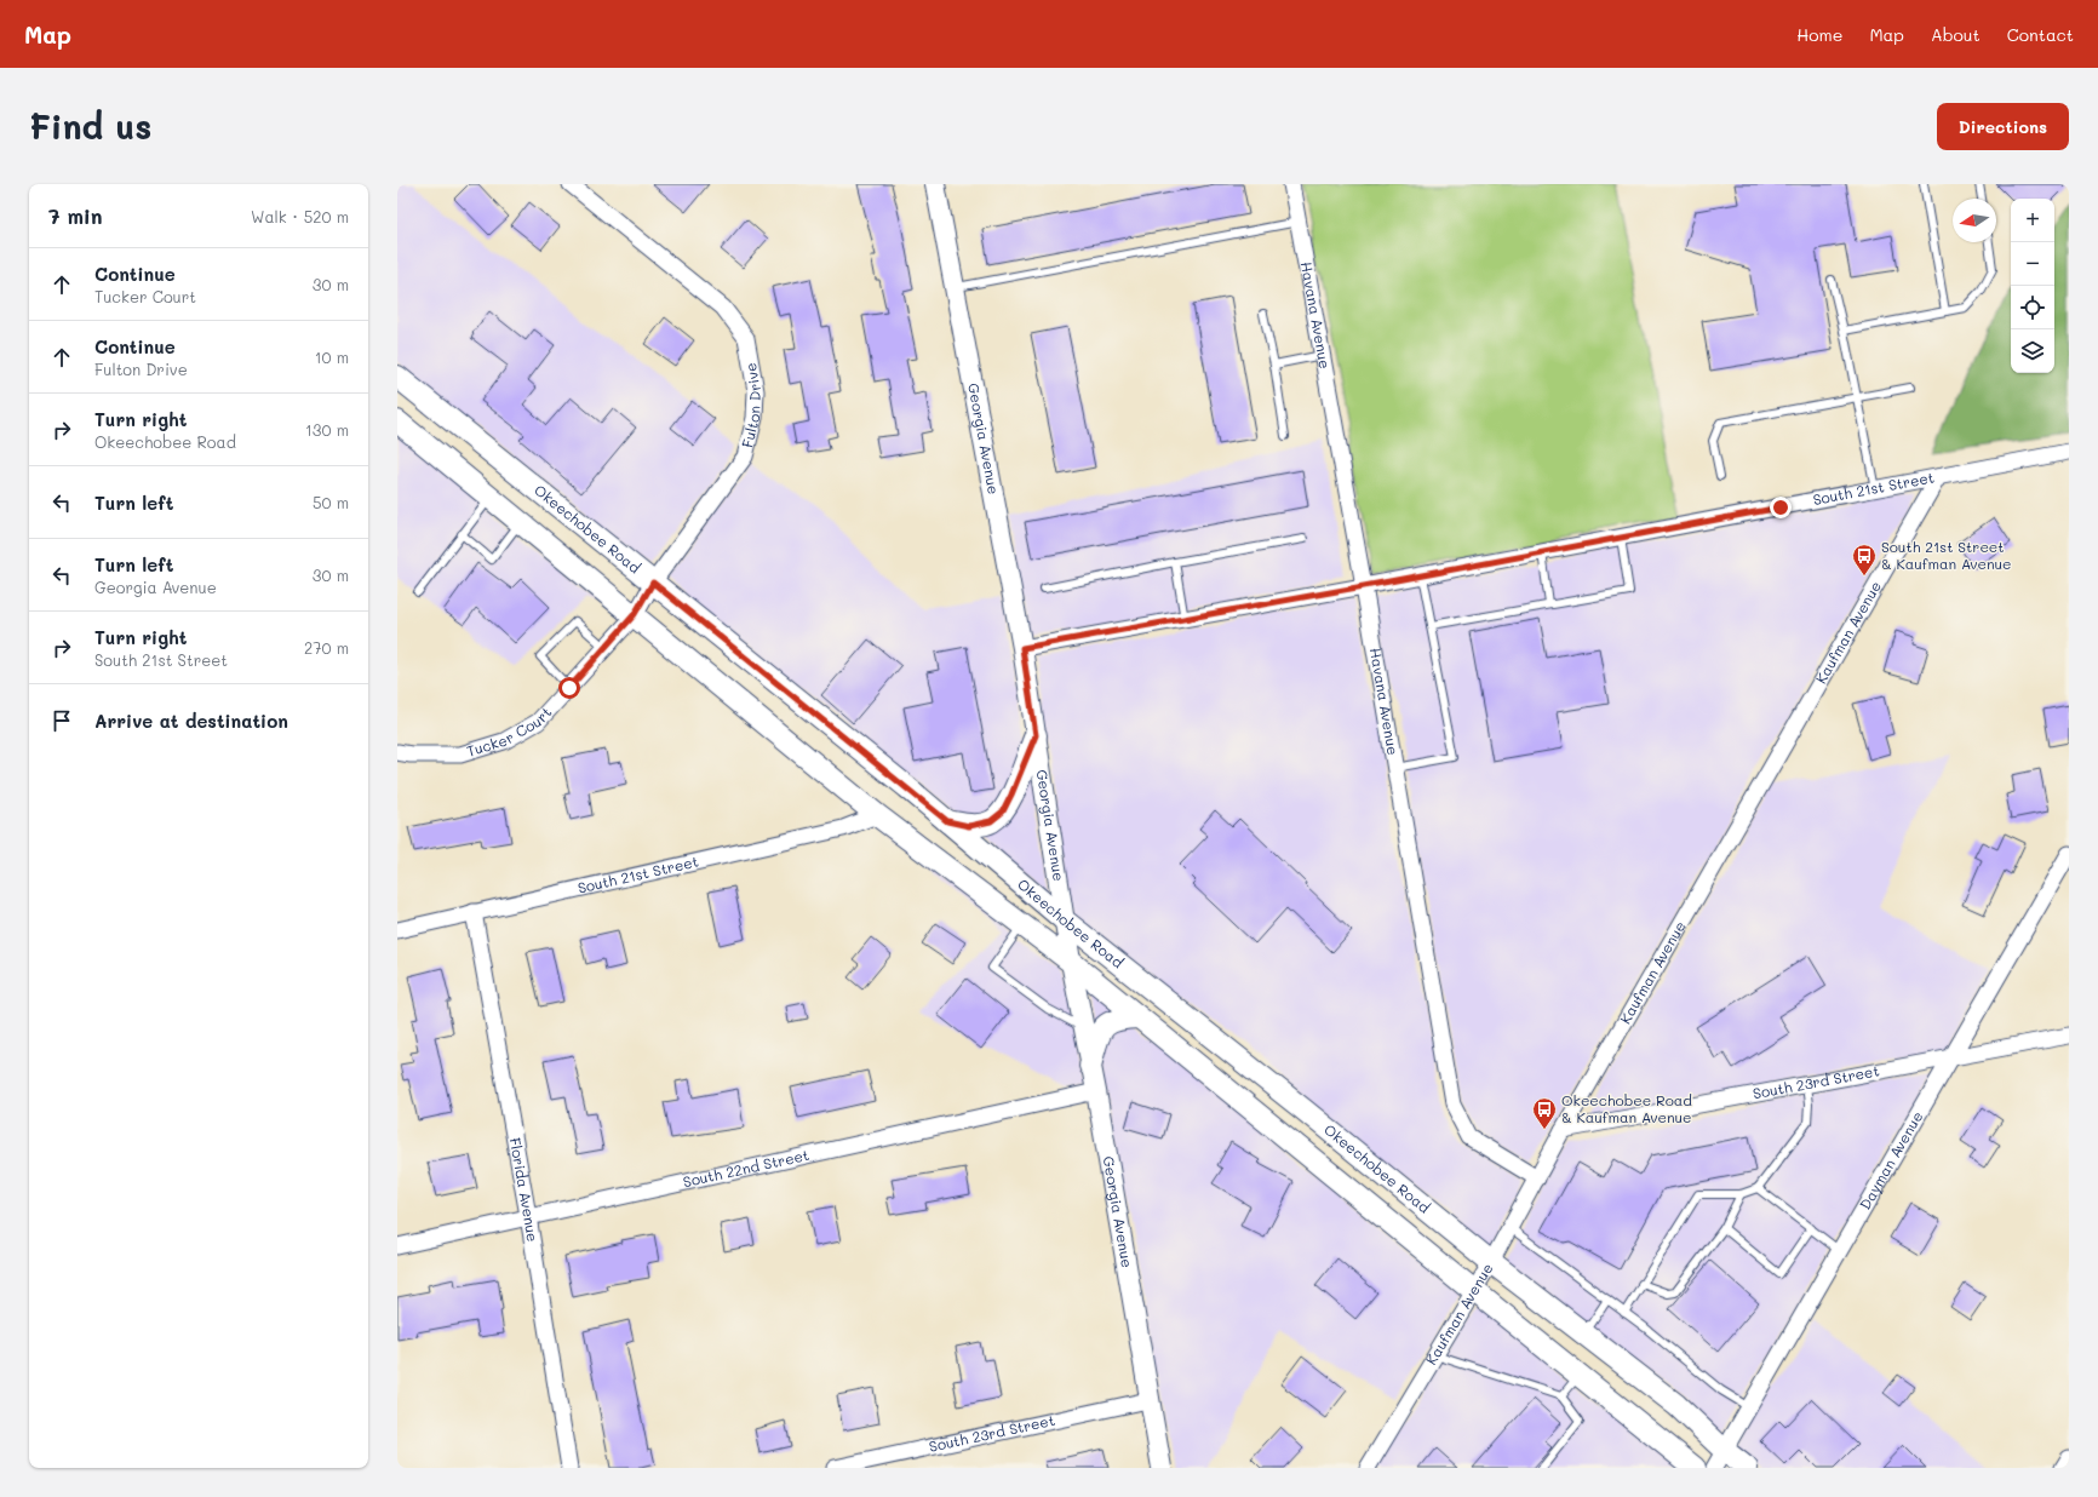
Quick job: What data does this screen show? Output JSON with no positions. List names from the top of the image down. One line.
{"streets":{"main road":["Okeechobee Road"],"street":["Havana Avenue","Fulton Drive","Georgia Avenue","South 21st Street","Kaufman Avenue","Tucker Court","South 23rd Street","Dayman Avenue","South 22nd Street","Florida Avenue"]},"crossings":[["Havana Avenue","South 21st Street"],["Havana Avenue","Kaufman Avenue"],["Fulton Drive","Okeechobee Road"],["Fulton Drive","Tucker Court"],["Georgia Avenue","South 21st Street"],["Georgia Avenue","Okeechobee Road"],["Georgia Avenue","South 23rd Street"],["Georgia Avenue","South 22nd Street"],["South 21st Street","Okeechobee Road"],["South 21st Street","Kaufman Avenue"],["South 21st Street","Florida Avenue"],["Okeechobee Road","Kaufman Avenue"],["Okeechobee Road","Tucker Court"],["Okeechobee Road","Dayman Avenue"],["Kaufman Avenue","South 23rd Street"],["South 23rd Street","Dayman Avenue"],["South 22nd Street","Florida Avenue"]],"places":{"bus stop":["South 21st Street & Kaufman Avenue","Okeechobee Road & Kaufman Avenue"]},"north":"left","page":{"header":"Map","nav":["Home","Map","About","Contact"],"buttons":"Directions","title":"Find us","heading":["7 min","Walk · 520 m"],"map_buttons":["+","−"],"list":[["Continue","Tucker Court","30 m"],["Continue","Fulton Drive","10 m"],["Turn right","Okeechobee Road","130 m"],["Turn left","50 m"],["Turn left","Georgia Avenue","30 m"],["Turn right","South 21st Street","270 m"],"Arrive at destination"]}}
